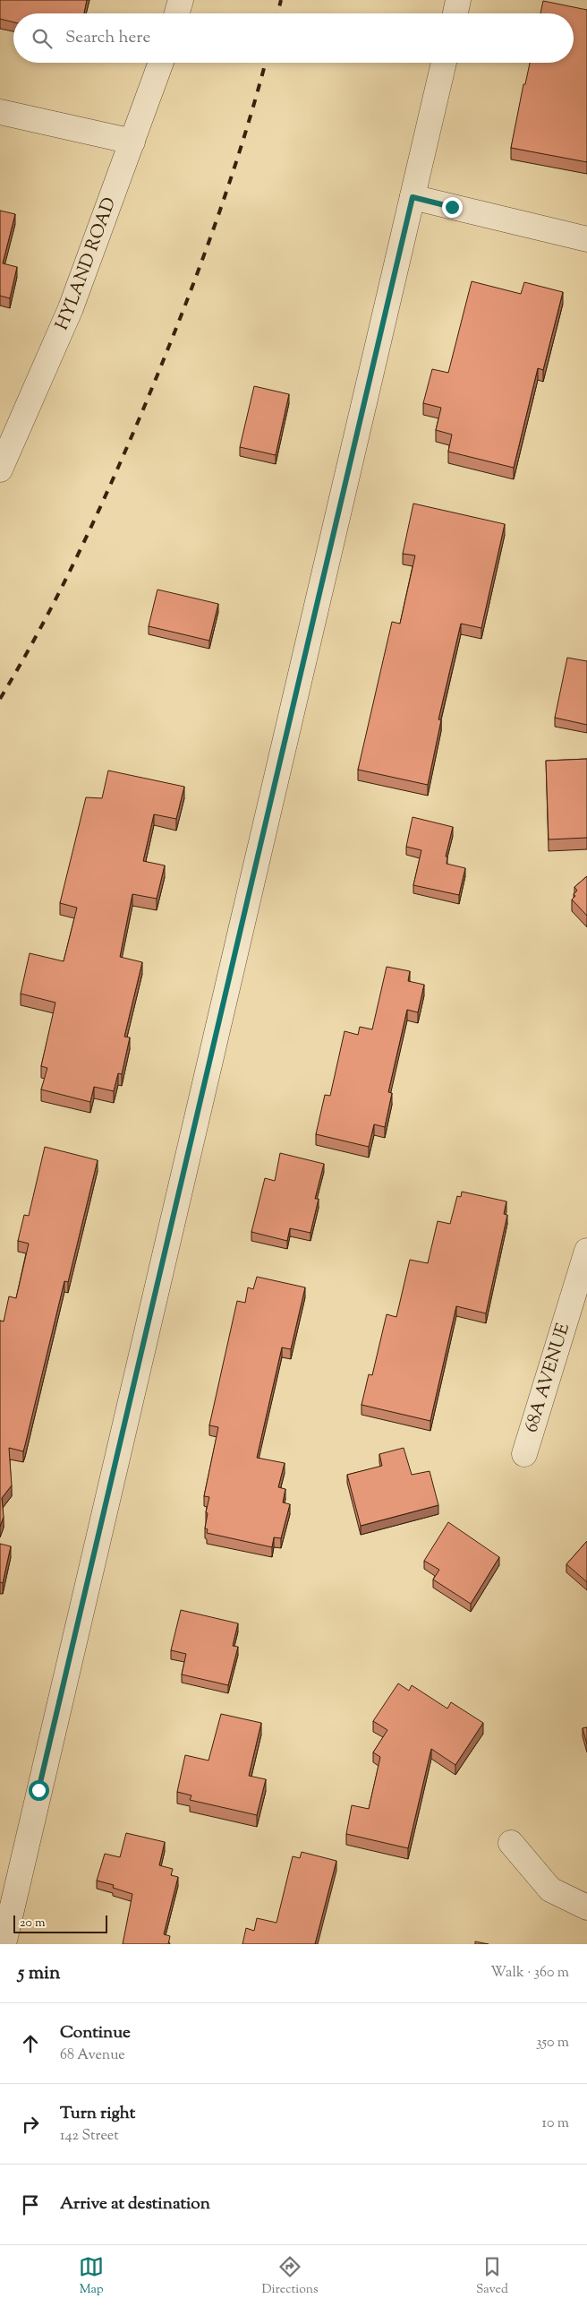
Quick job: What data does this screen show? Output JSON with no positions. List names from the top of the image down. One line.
{"streets":{"street":["HYLAND ROAD","68A AVENUE"]},"scale_bar":"20 m","page":{"search":"Search here","scale":"20 m","heading":["5 min","Walk · 360 m"],"list":[["Continue","68 Avenue","350 m"],["Turn right","142 Street","10 m"],"Arrive at destination"],"nav":["Map","Directions","Saved"]}}
